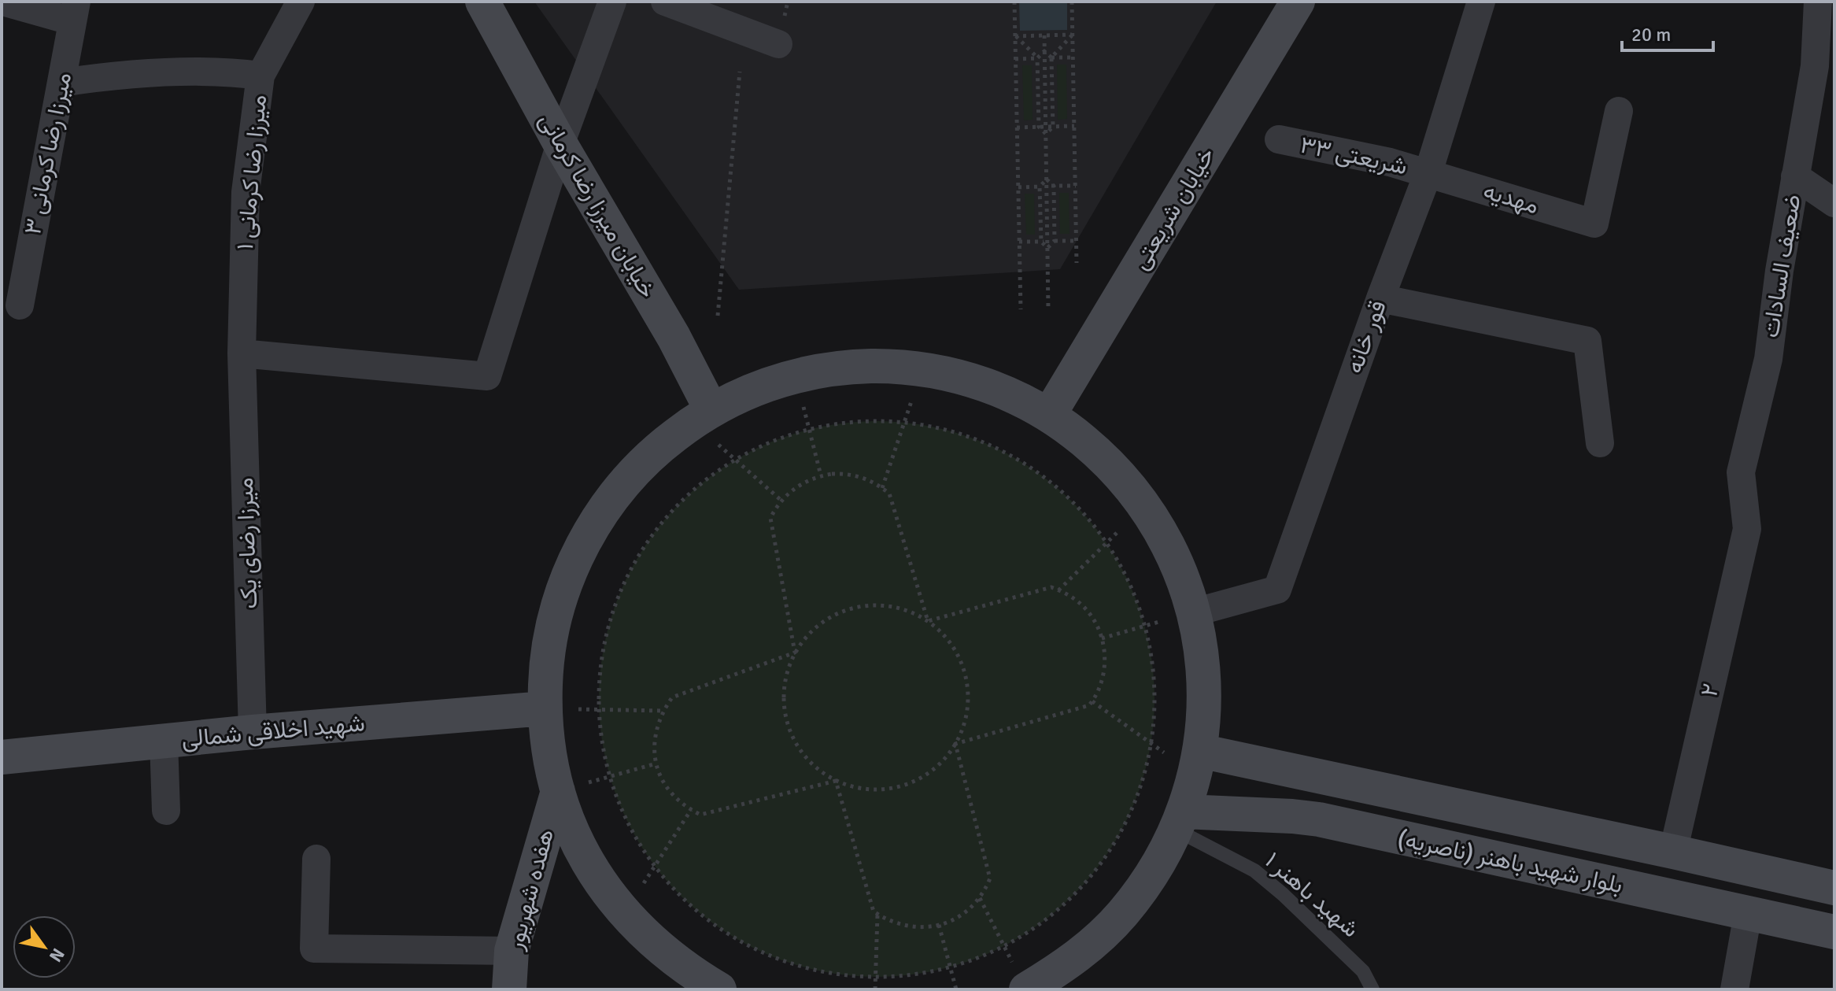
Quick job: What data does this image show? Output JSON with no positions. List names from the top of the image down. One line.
{"streets":{"main road":["خیابان میرزا رضا کرمانی","خیابان شریعتی","شهید اخلاقی شمالی","بلوار شهید باهنر (ناصریه)","هفده شهریور"],"street":["میرزا رضا کرمانی ۳","شریعتی ۳۳","میرزا رضا کرمانی ۱","مهدیه","ضعیف السادات","قور خانه","میرزا رضای یک","۲"],"lane":["شهید باهنر ۱"]},"crossings":[["شریعتی ۳۳","مهدیه"],["شریعتی ۳۳","قور خانه"],["میرزا رضا کرمانی ۱","میرزا رضای یک"],["مهدیه","قور خانه"],["ضعیف السادات","۲"],["میرزا رضای یک","شهید اخلاقی شمالی"],["۲","بلوار شهید باهنر (ناصریه)"],["بلوار شهید باهنر (ناصریه)","شهید باهنر ۱"]],"scale_bar":"20 m","north":"bottom right"}
